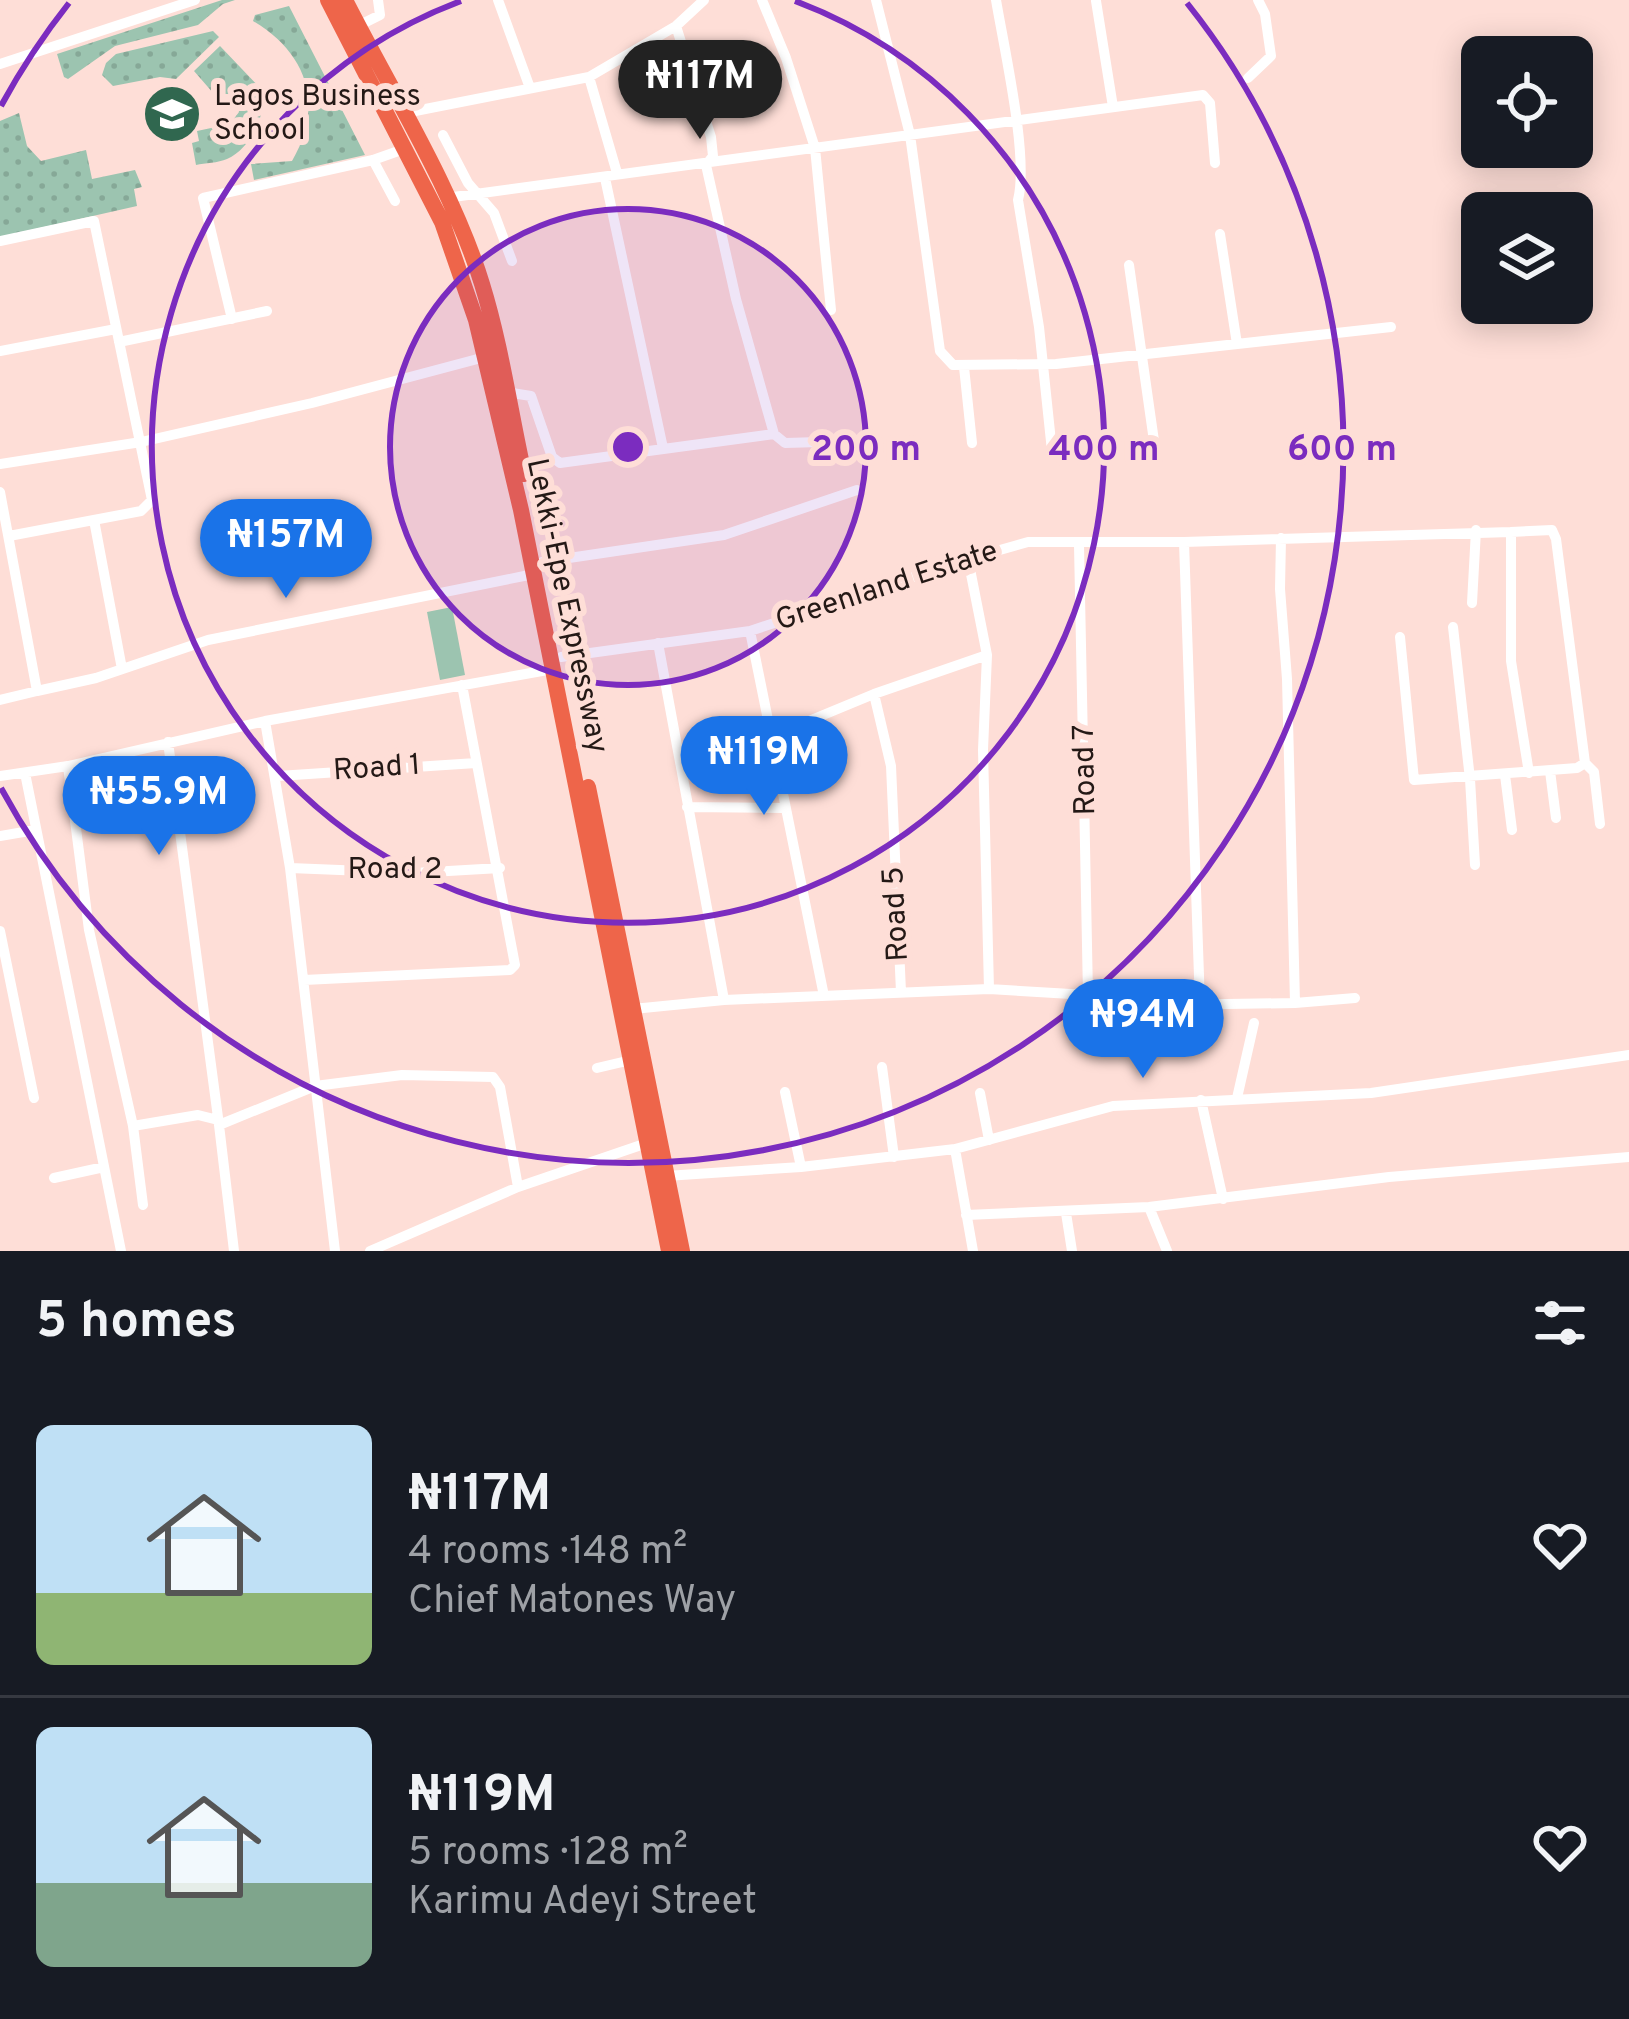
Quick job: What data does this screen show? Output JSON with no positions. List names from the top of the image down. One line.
{"streets":{"highway":["Lekki-Epe Expressway"],"street":["Greenland Estate","Road 1","Road 7","Road 2","Road 5"]},"crossings":[["Greenland Estate","Lekki-Epe Expressway"],["Greenland Estate","Road 7"]],"places":{"school or university":["Lagos Business School"]},"page":{"price":["₦117M","₦157M","₦119M","₦55.9M","₦94M"],"heading":"5 homes","list":[{"name":"₦117M","note":"4 rooms · 148 m² · Chief Matones Way"},{"name":"₦119M","note":"5 rooms · 128 m² · Karimu Adeyi Street"}]},"rings":["200 m","400 m","600 m"]}
